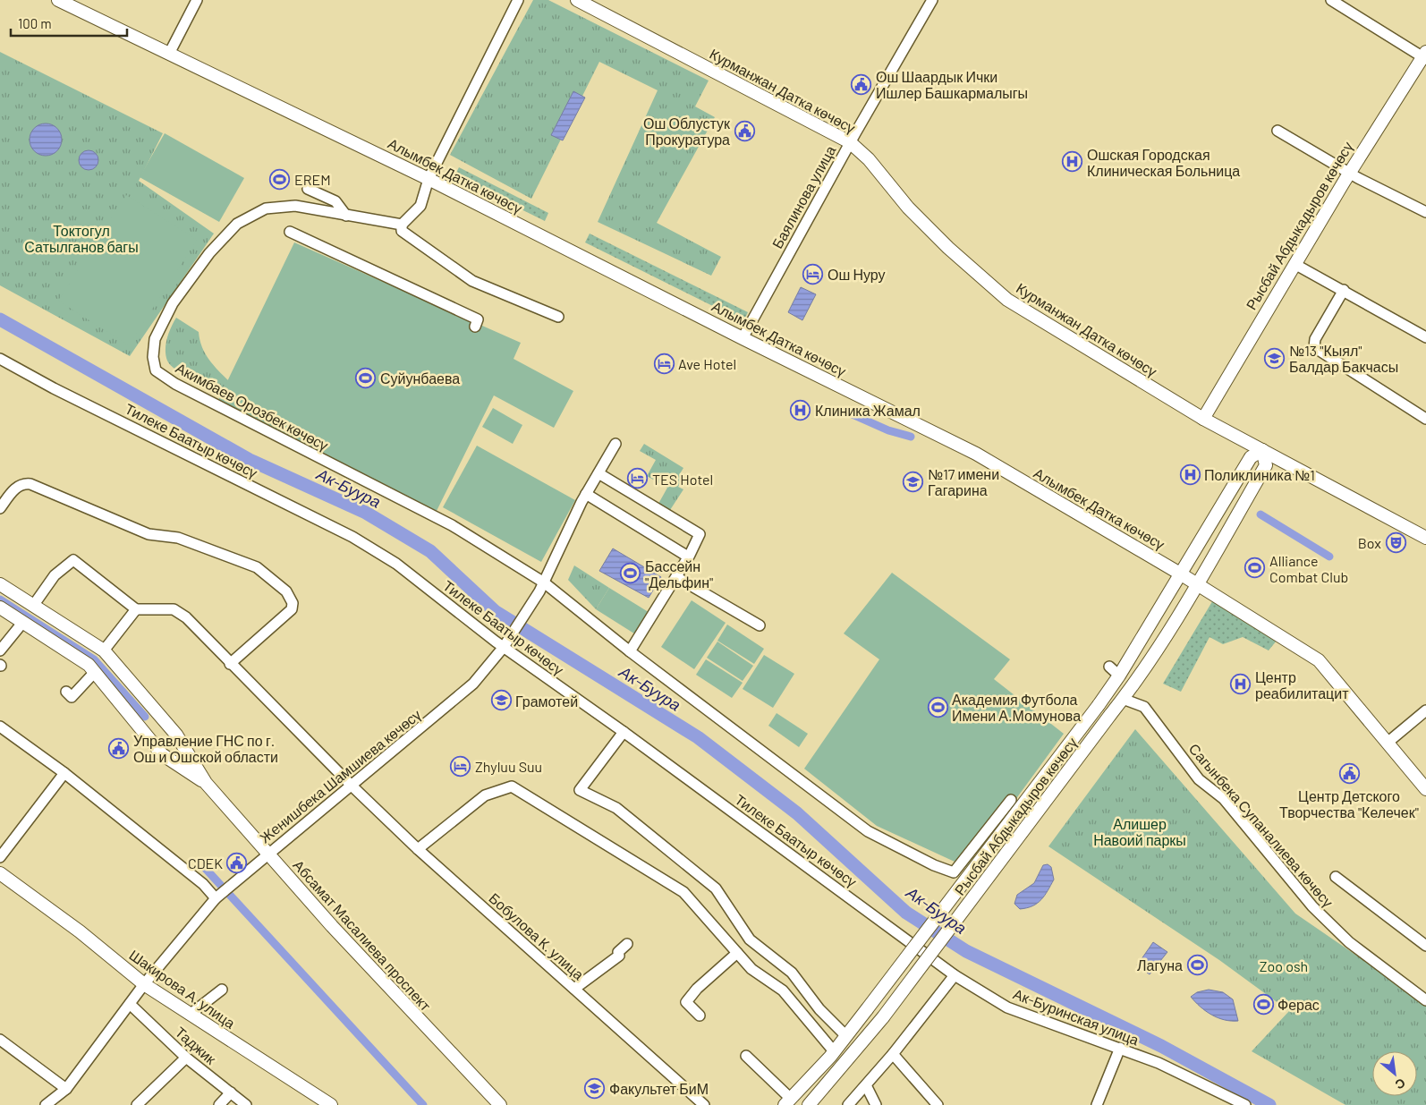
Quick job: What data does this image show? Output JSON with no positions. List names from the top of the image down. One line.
{"streets":{"main road":["Курманжан Датка көчөсү","Алымбек Датка көчөсү","Рысбай Абдыкадыров көчөсү","Абсамат Масалиева проспект","Шакирова А. улица"],"street":["Баялинова улица","Акимбаев Орозбек көчөсү","Тилеке Баатыр көчөсү","Женишбека Шамшиева көчөсү","Сагынбека Супаналиева көчөсү","Бобулова К. улица","Ак-Буринская улица","Таджик"]},"crossings":[["Курманжан Датка көчөсү","Баялинова улица"],["Курманжан Датка көчөсү","Рысбай Абдыкадыров көчөсү"],["Алымбек Датка көчөсү","Баялинова улица"],["Алымбек Датка көчөсү","Рысбай Абдыкадыров көчөсү"],["Рысбай Абдыкадыров көчөсү","Сагынбека Супаналиева көчөсү"],["Акимбаев Орозбек көчөсү","Женишбека Шамшиева көчөсү"],["Тилеке Баатыр көчөсү","Женишбека Шамшиева көчөсү"],["Тилеке Баатыр көчөсү","Ак-Буринская улица"],["Женишбека Шамшиева көчөсү","Абсамат Масалиева проспект"],["Женишбека Шамшиева көчөсү","Бобулова К. улица"],["Женишбека Шамшиева көчөсү","Шакирова А. улица"],["Женишбека Шамшиева көчөсү","Таджик"]],"water":["Ак-Буура"],"parks":["Токтогул Сатылганов багы","Алишер Навоий паркы","Zoo osh"],"places":{"public building":["Ош Шаардык Ички Ишлер Башкармалыгы","Ош Облустук Прокуратура","Управление ГНС по г. Ош и Ошской области","Центр Детского Творчества \"Келечек\"","CDEK"],"hospital":["Ошская Городская Клиническая Больница","Клиника Жамал","Поликлиника №1","Центр реабилитацит"],"sports":["EREM","Суйунбаева","Alliance Combat Club","Бассейн \"Дельфин\"","Академия Футбола Имени А.Момунова","Лагуна","Ферас"],"hotel":["Ош Нуру","Ave Hotel","TES Hotel","Zhyluu Suu"],"school or university":["№13 \"Кыял\" Балдар Бакчасы","№17 имени Гагарина","Грамотей","Факультет БиМ"],"theatre":["Box"]},"scale_bar":"100 m","north":"bottom right"}
